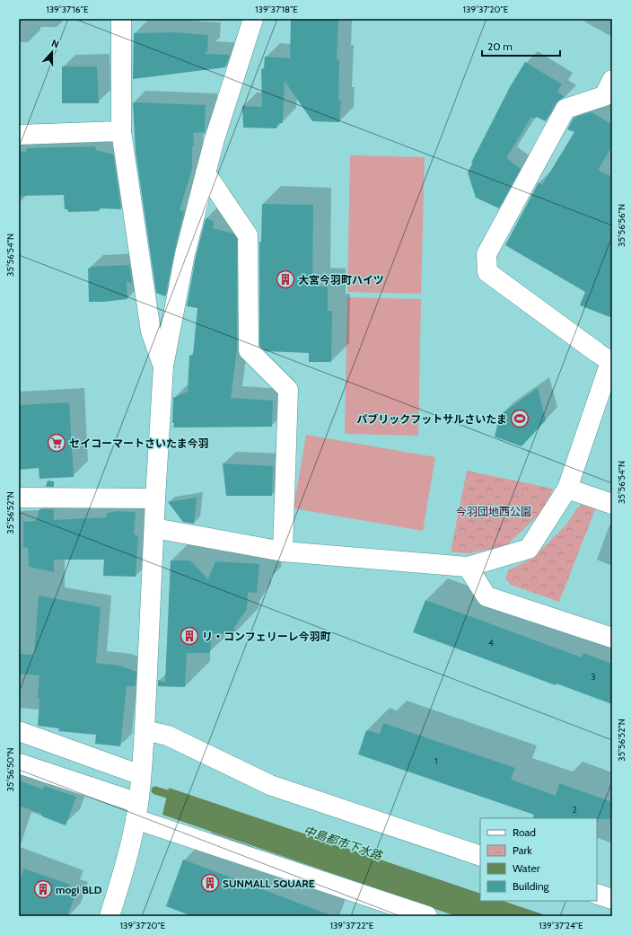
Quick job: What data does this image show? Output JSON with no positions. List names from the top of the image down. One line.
{"water":["中島都市下水路"],"parks":["今羽団地西公園"],"places":{"building":["大宮今羽町ハイツ","リ・コンフェリーレ今羽町","SUNMALL SQUARE","mogi BLD"],"sports":["パブリックフットサルさいたま"],"supermarket":["セイコーマートさいたま今羽"]},"house_numbers":["4","3","1","2"],"legend":["Road","Park","Water","Building"],"scale_bar":"20 m","north":"top","coordinates":["139°37'16\"E","139°37'18\"E","139°37'20\"E","35°56'56\"N","35°56'54\"N","35°56'52\"N","35°56'50\"N","139°37'22\"E","139°37'24\"E"]}
